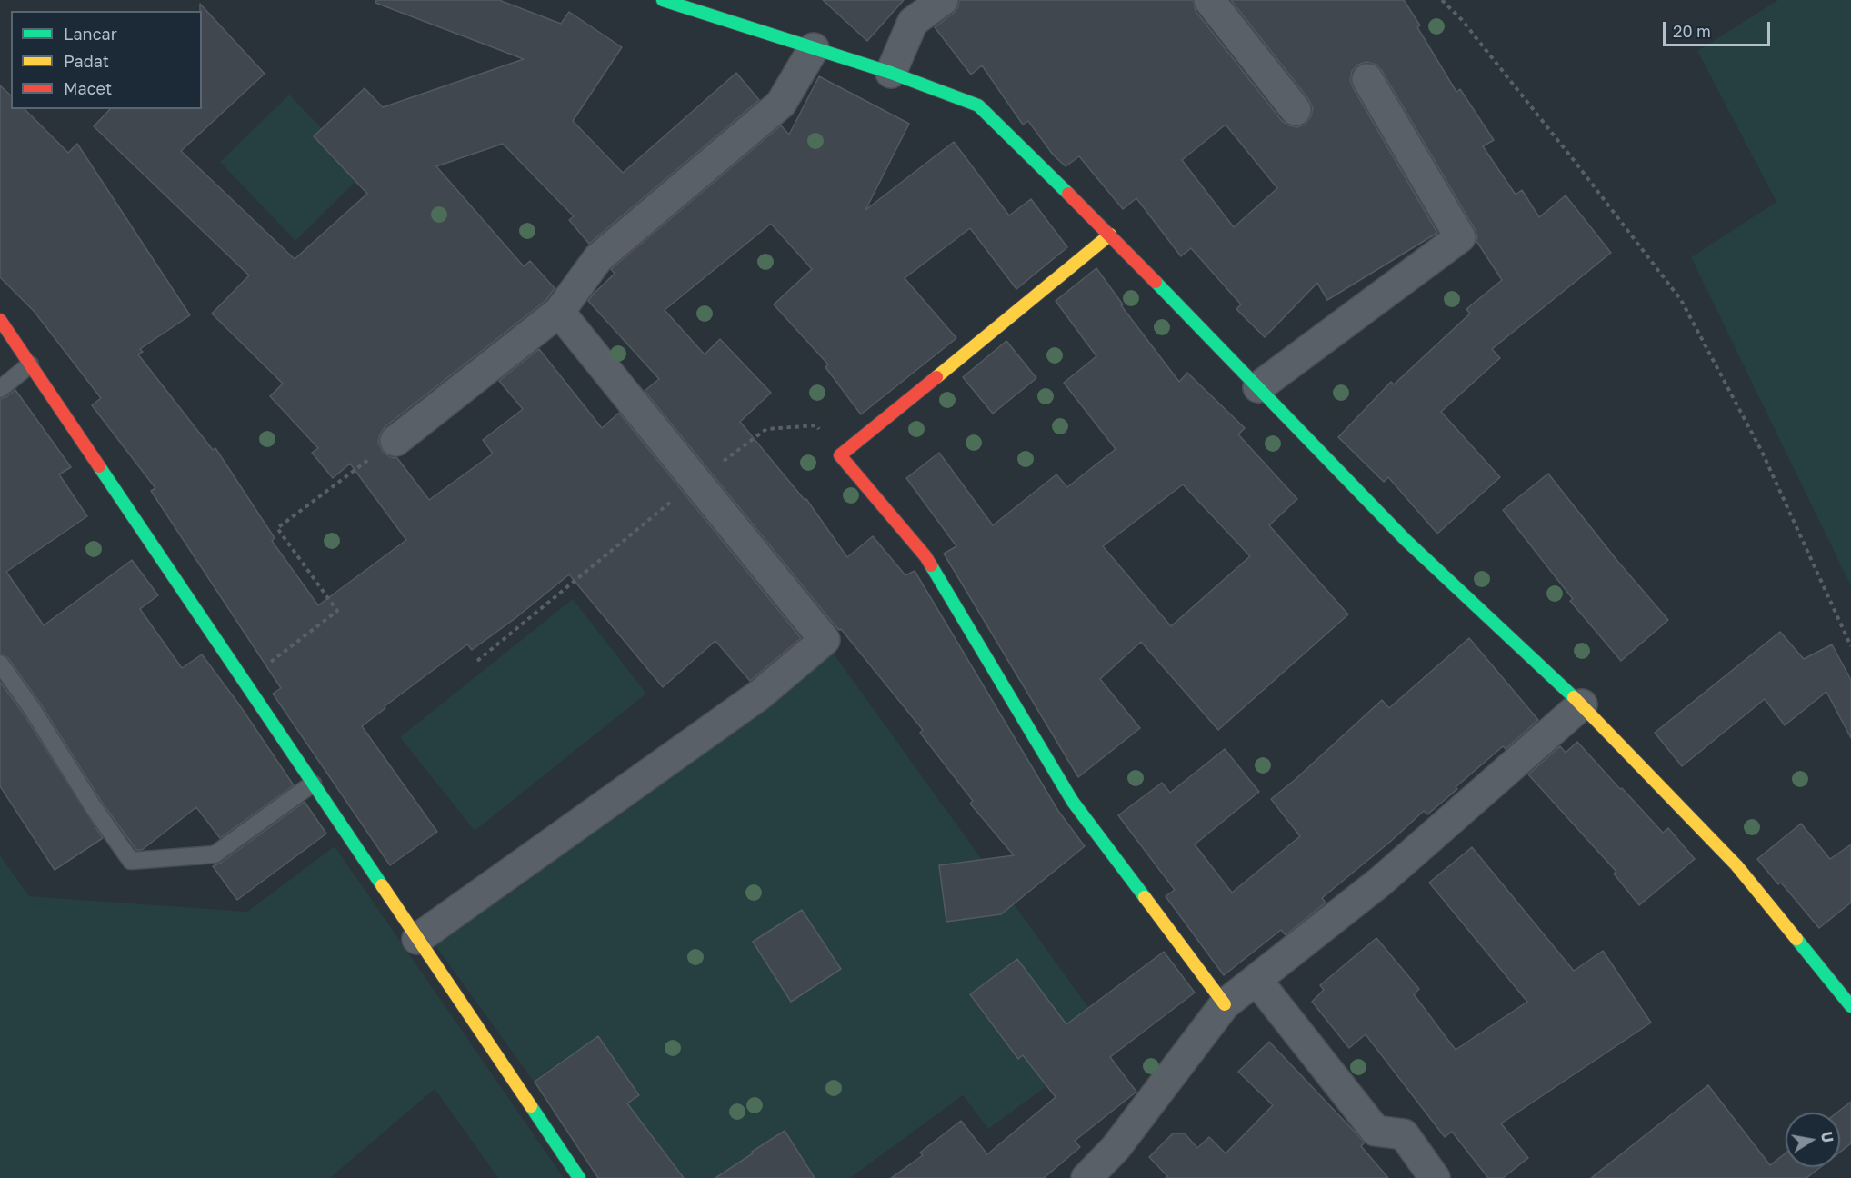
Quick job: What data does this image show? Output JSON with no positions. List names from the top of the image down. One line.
{"legend":["Lancar","Padat","Macet"],"scale_bar":"20 m","north":"right"}
